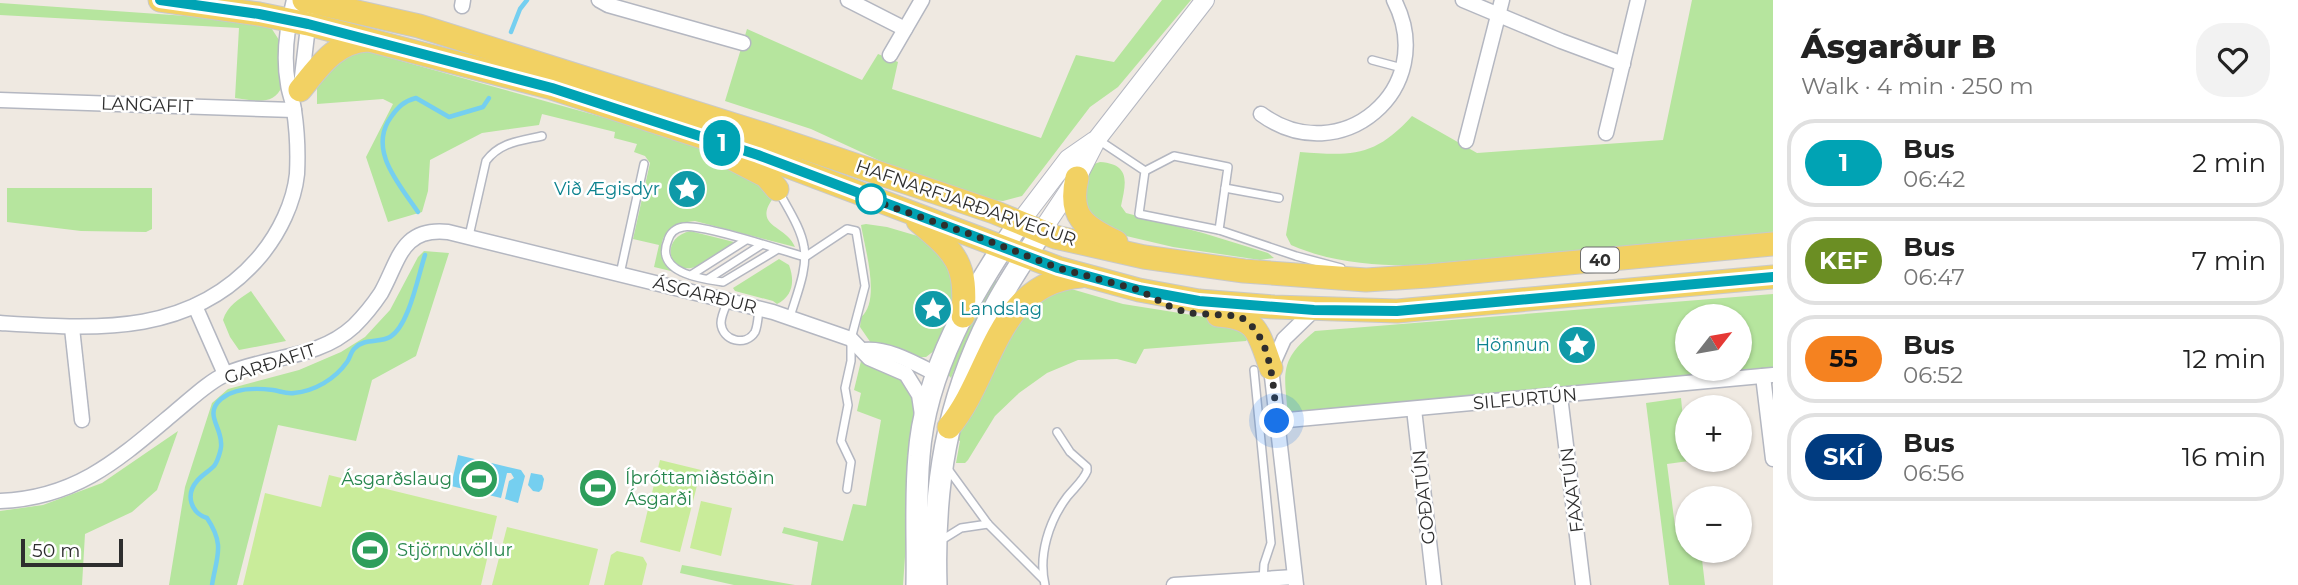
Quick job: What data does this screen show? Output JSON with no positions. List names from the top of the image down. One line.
{"streets":{"main road":["HAFNARFJARÐARVEGUR","40"],"street":["LANGAFIT","ÁSGARÐUR","GARÐAFIT","SILFURTÚN","FAXATÚN","GOÐATÚN"]},"crossings":[["ÁSGARÐUR","GARÐAFIT"],["SILFURTÚN","FAXATÚN"],["SILFURTÚN","GOÐATÚN"]],"places":{"place":["Við Ægisdyr","Landslag","Hönnun"],"sports":["Ásgarðslaug","Íþróttamiðstöðin Ásgarði","Stjörnuvöllur"]},"lines":["bus line 1"],"scale_bar":"50 m","north":"top right","page":{"on_map":"1","heading":["Ásgarður B","Walk · 4 min · 250 m"],"list":[{"mark":"1","name":"Bus","note":"06:42","value":"2 min"},{"mark":"KEF","name":"Bus","note":"06:47","value":"7 min"},{"mark":"55","name":"Bus","note":"06:52","value":"12 min"},{"mark":"SKÍ","name":"Bus","note":"06:56","value":"16 min"}],"map_buttons":["+","−"],"scale":"50 m"}}
